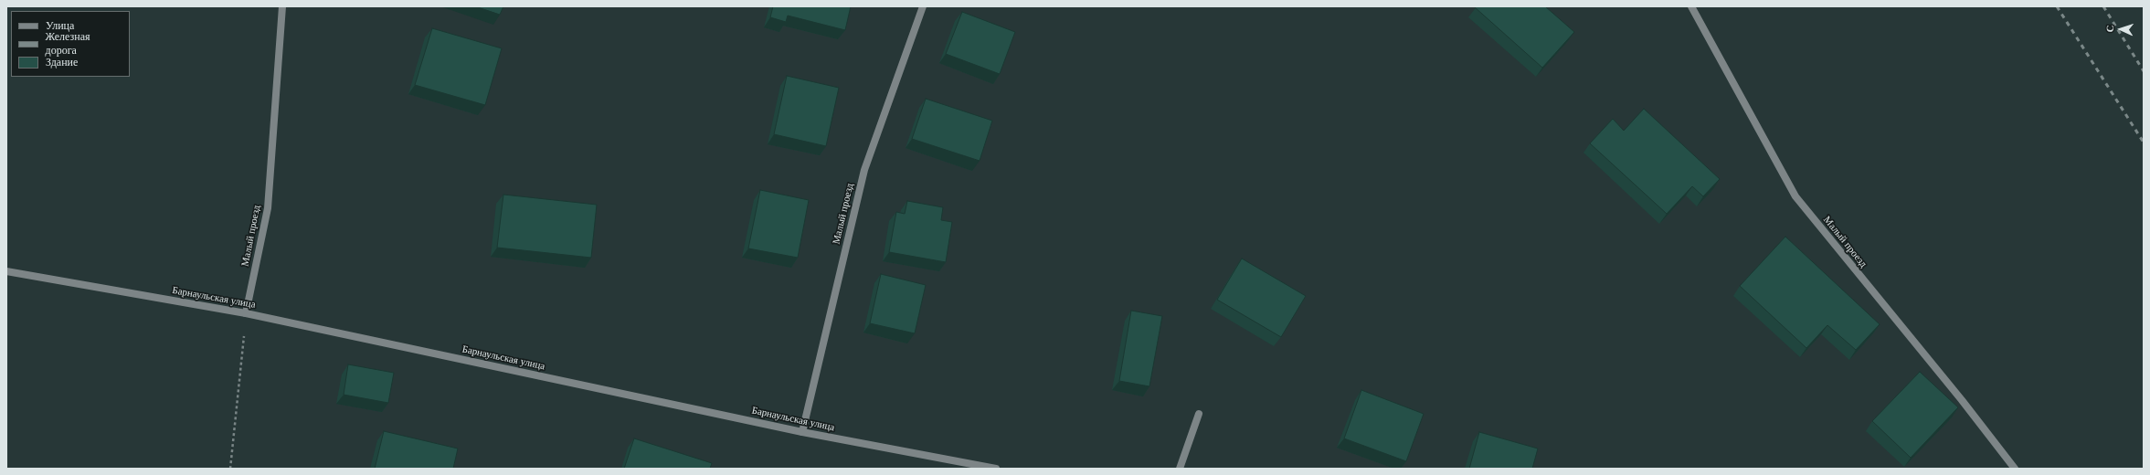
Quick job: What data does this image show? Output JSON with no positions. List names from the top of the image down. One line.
{"streets":{"street":["Малый проезд","Барнаульская улица"]},"crossings":[["Малый проезд","Барнаульская улица"]],"legend":["Улица","Железная дорога","Здание"],"north":"left"}
